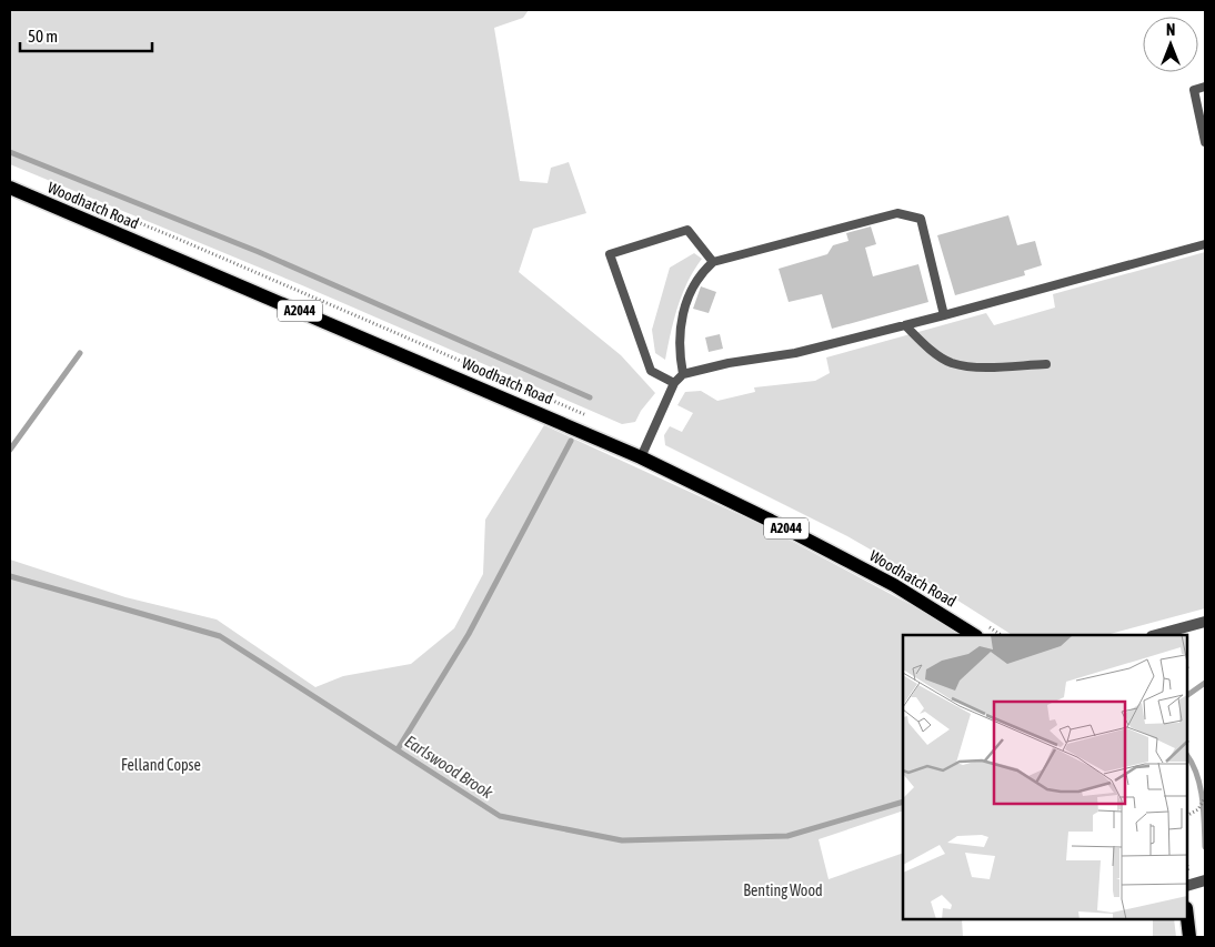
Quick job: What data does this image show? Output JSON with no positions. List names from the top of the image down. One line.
{"streets":{"main road":["Woodhatch Road","A2044"]},"water":["Earlswood Brook"],"parks":["Felland Copse","Benting Wood"],"scale_bar":"50 m","north":"top"}
